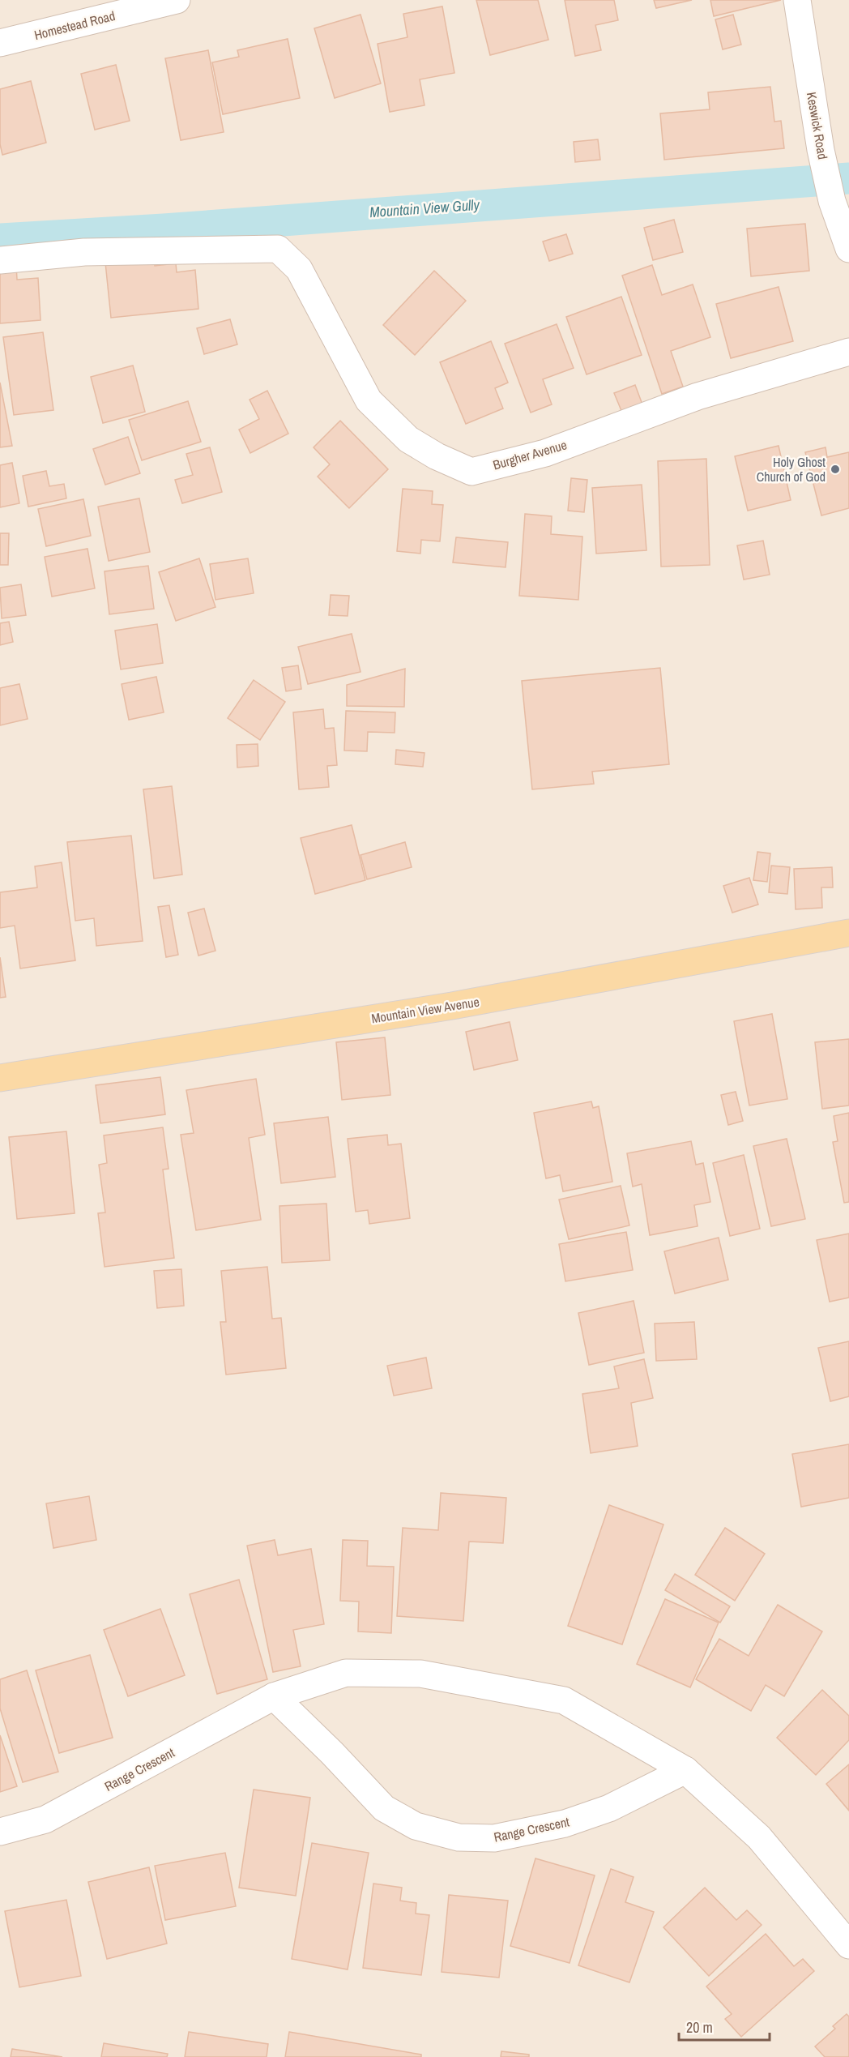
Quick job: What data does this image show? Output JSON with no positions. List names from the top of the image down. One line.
{"streets":{"main road":["Mountain View Avenue"],"street":["Homestead Road","Keswick Road","Burgher Avenue","Range Crescent"]},"water":["Mountain View Gully"],"places":["Holy Ghost Church of God"],"scale_bar":"20 m"}
